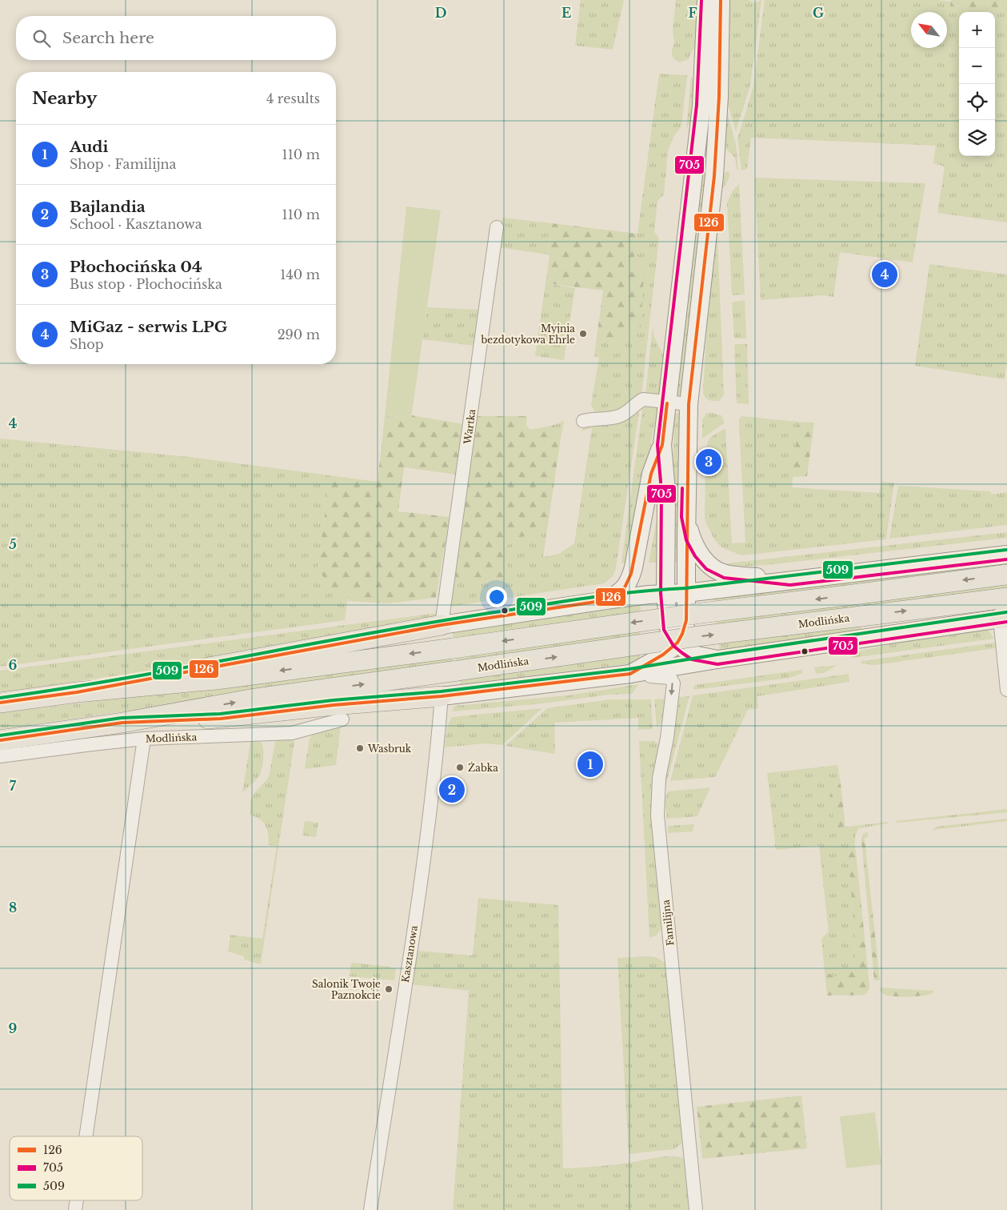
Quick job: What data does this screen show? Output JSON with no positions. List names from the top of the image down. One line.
{"streets":{"main road":["Modlińska"],"street":["Wartka","Familijna","Kasztanowa"]},"one_way":["Familijna"],"places":["Myjnia bezdotykowa Ehrle","Wasbruk","Żabka","Salonik Twoje Paznokcie"],"lines":["transit line 126","transit line 705","transit line 509"],"legend":["126","705","509"],"north":"top left","page":{"map_buttons":["+","−"],"search":"Search here","heading":["Nearby","4 results"],"list":[{"mark":"1","name":"Audi","note":"Shop · Familijna","value":"110 m"},{"mark":"2","name":"Bajlandia","note":"School · Kasztanowa","value":"110 m"},{"mark":"3","name":"Płochocińska 04","note":"Bus stop · Płochocińska","value":"140 m"},{"mark":"4","name":"MiGaz - serwis LPG","note":"Shop","value":"290 m"}],"pins":["4","3","1","2"]},"grid":{"columns":["D","E","F","G"],"rows":["4","5","6","7","8","9"]}}
